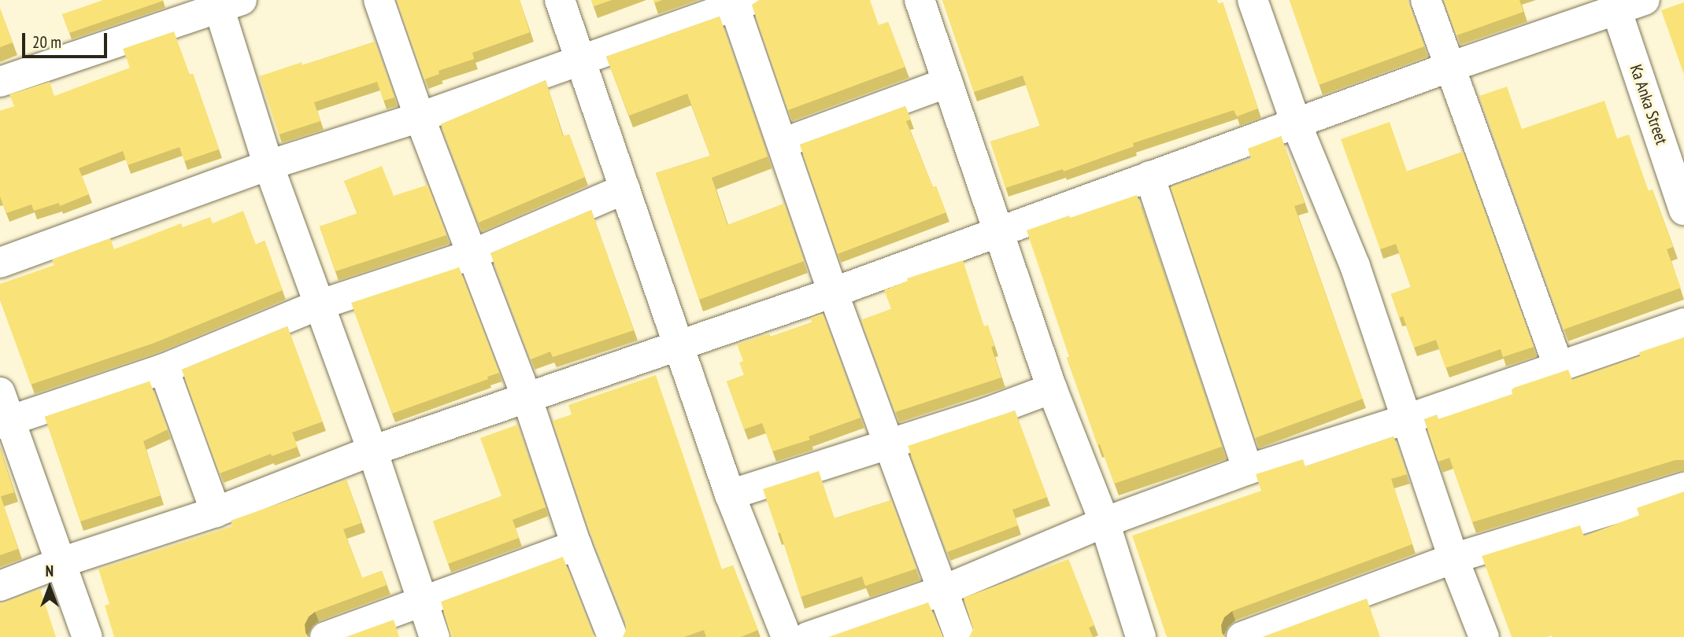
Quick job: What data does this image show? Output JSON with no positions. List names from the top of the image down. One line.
{"streets":{"street":["Ka Anka Street"]},"scale_bar":"20 m","north":"top"}
